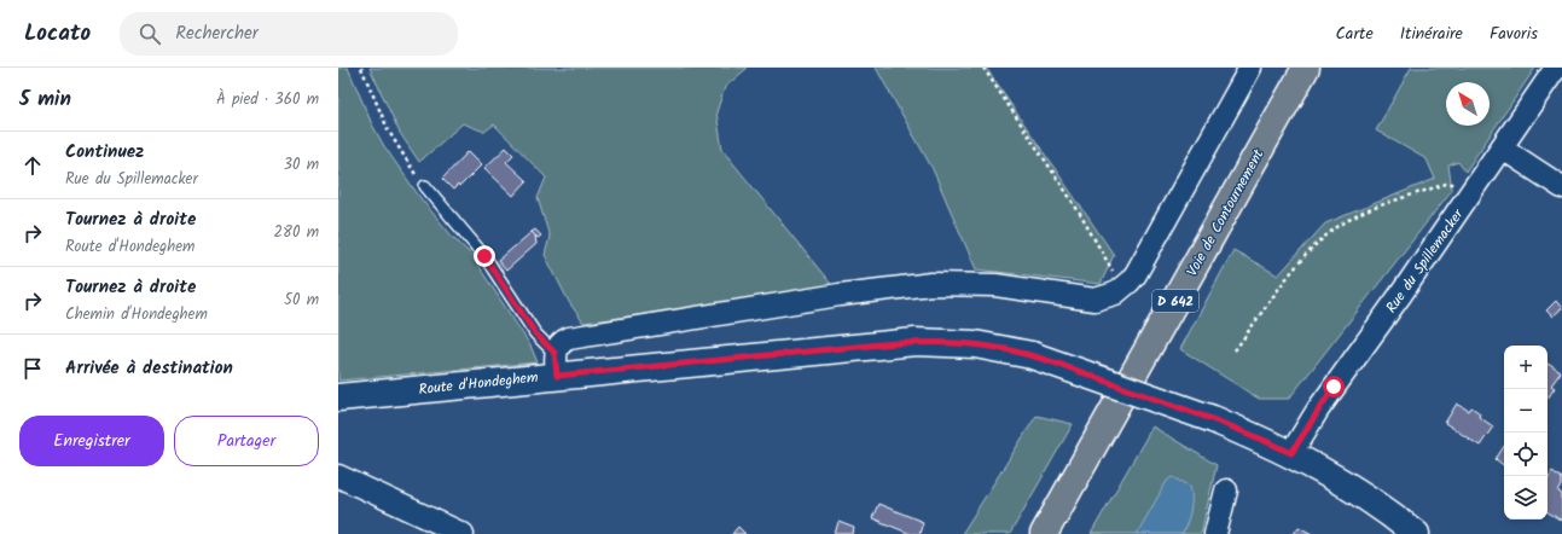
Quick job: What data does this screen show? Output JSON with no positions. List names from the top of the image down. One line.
{"streets":{"highway":["Voie de Contournement","D 642"],"street":["Rue du Spillemacker","Route d'Hondeghem"]},"crossings":[["Rue du Spillemacker","Route d'Hondeghem"]],"north":"top left","page":{"header":"Locato","search":"Rechercher","nav":["Carte","Itinéraire","Favoris"],"heading":["5 min","À pied · 360 m"],"list":[["Continuez","Rue du Spillemacker","30 m"],["Tournez à droite","Route d'Hondeghem","280 m"],["Tournez à droite","Chemin d'Hondeghem","50 m"],"Arrivée à destination"],"map_buttons":["+","−"],"buttons":["Enregistrer","Partager"]}}
